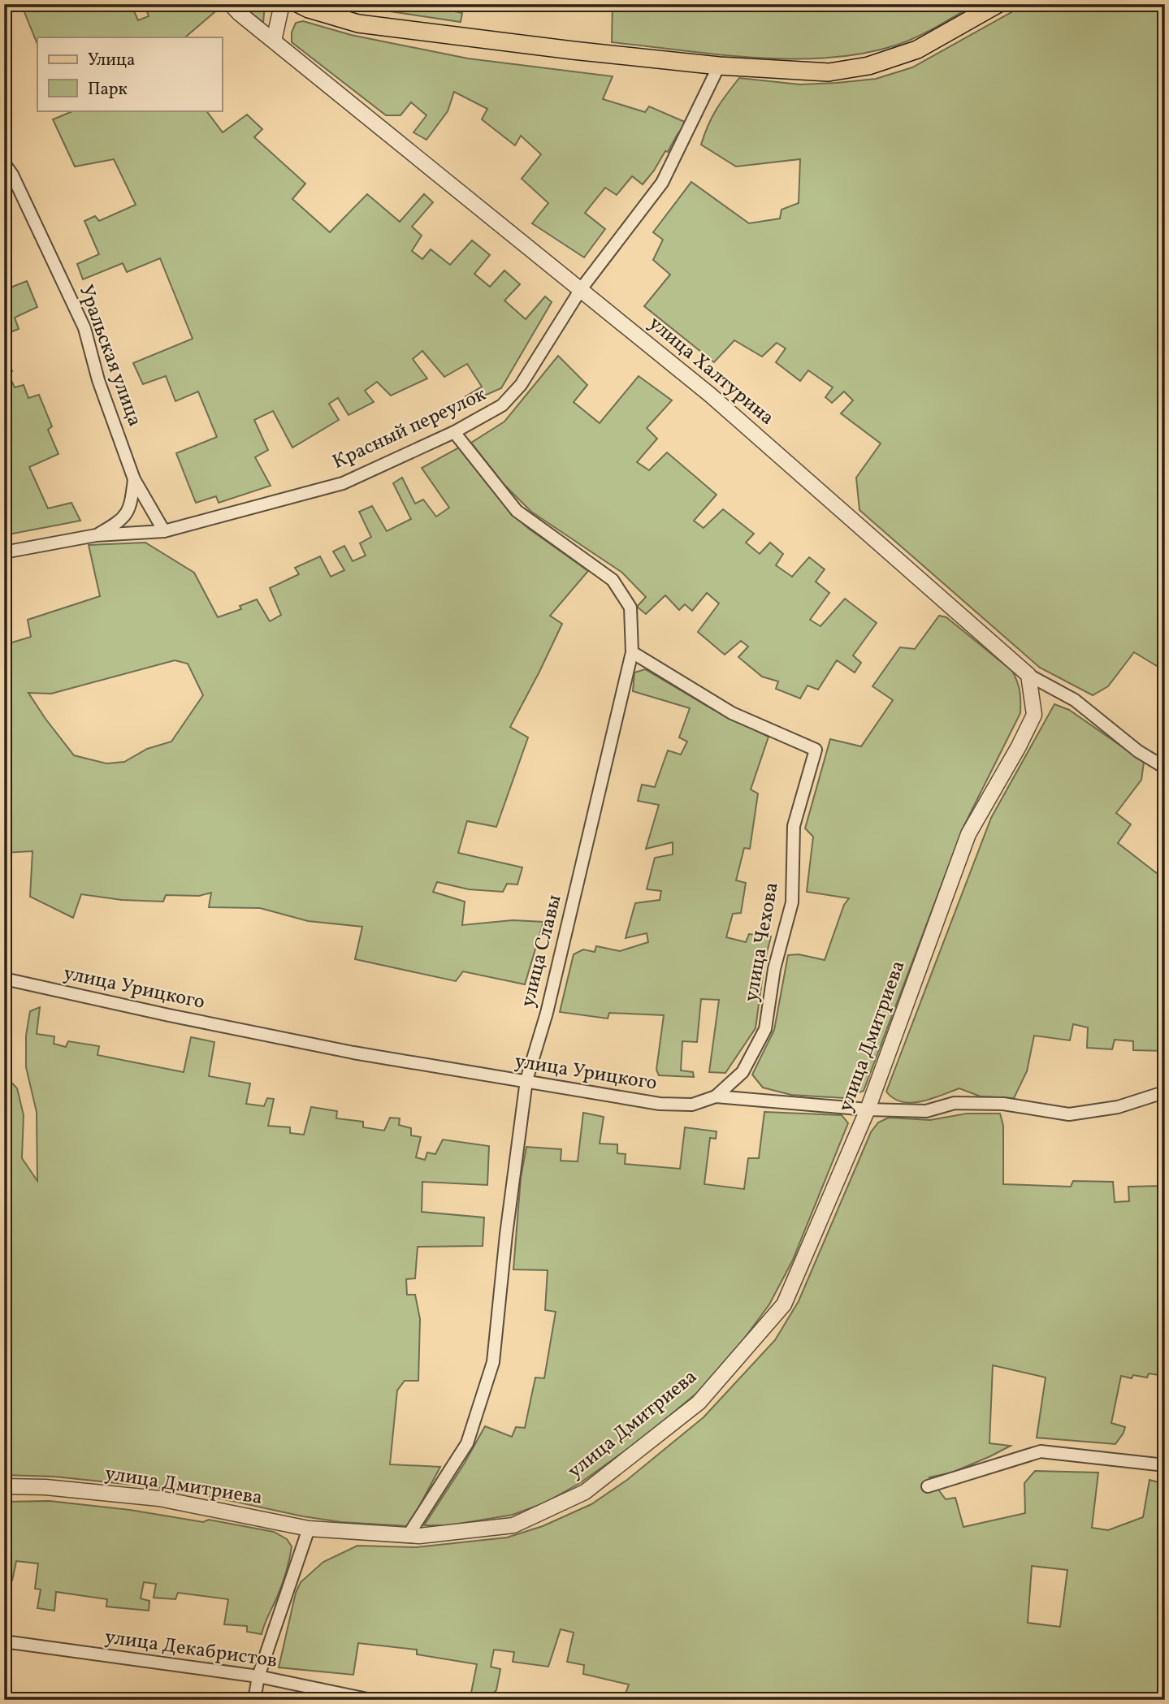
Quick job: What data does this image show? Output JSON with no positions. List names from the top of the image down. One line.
{"streets":{"street":["Уральская улица","улица Халтурина","Красный переулок","улица Чехова","улица Славы","улица Урицкого","улица Дмитриева","улица Декабристов"]},"crossings":[["Уральская улица","Красный переулок"],["улица Халтурина","Красный переулок"],["улица Халтурина","улица Дмитриева"],["Красный переулок","улица Славы"],["улица Чехова","улица Славы"],["улица Чехова","улица Урицкого"],["улица Славы","улица Урицкого"],["улица Славы","улица Дмитриева"],["улица Урицкого","улица Дмитриева"]],"legend":["Улица","Парк"]}
